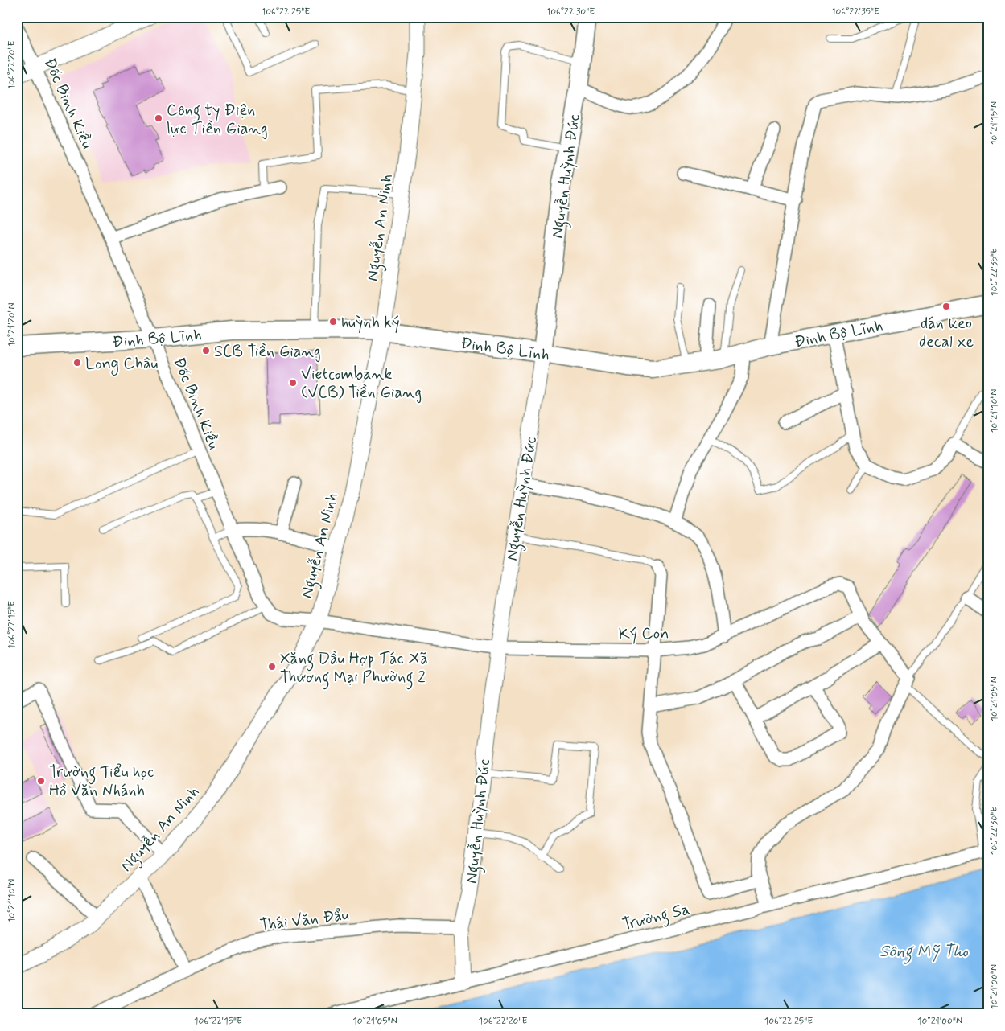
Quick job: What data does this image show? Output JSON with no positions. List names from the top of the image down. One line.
{"streets":{"main road":["Nguyễn Huỳnh Đức","Đinh Bộ Lĩnh"],"street":["Đốc Binh Kiều","Nguyễn An Ninh","Ký Con","Trường Sa","Thái Văn Đẩu"]},"crossings":[["Đốc Binh Kiều","Nguyễn An Ninh"],["Đốc Binh Kiều","Đinh Bộ Lĩnh"],["Đốc Binh Kiều","Ký Con"],["Nguyễn Huỳnh Đức","Đinh Bộ Lĩnh"],["Nguyễn Huỳnh Đức","Ký Con"],["Nguyễn Huỳnh Đức","Trường Sa"],["Nguyễn Huỳnh Đức","Thái Văn Đẩu"],["Nguyễn An Ninh","Đinh Bộ Lĩnh"],["Nguyễn An Ninh","Ký Con"]],"water":["Sông Mỹ Tho"],"places":["Công ty Điện lực Tiền Giang","dán keo decal xe","huỳnh ký","SCB Tiền Giang","Long Châu","Vietcombank (VCB) Tiền Giang","Xăng Dầu Hợp Tác Xã Thương Mại Phường 2","Trường Tiểu học Hồ Văn Nhánh"],"coordinates":["106°22'25\"E","106°22'30\"E","106°22'35\"E","106°22'20\"E","10°21'15\"N","10°21'20\"N","10°21'10\"N","106°22'15\"E","10°21'05\"N","10°21'00\"N"]}
